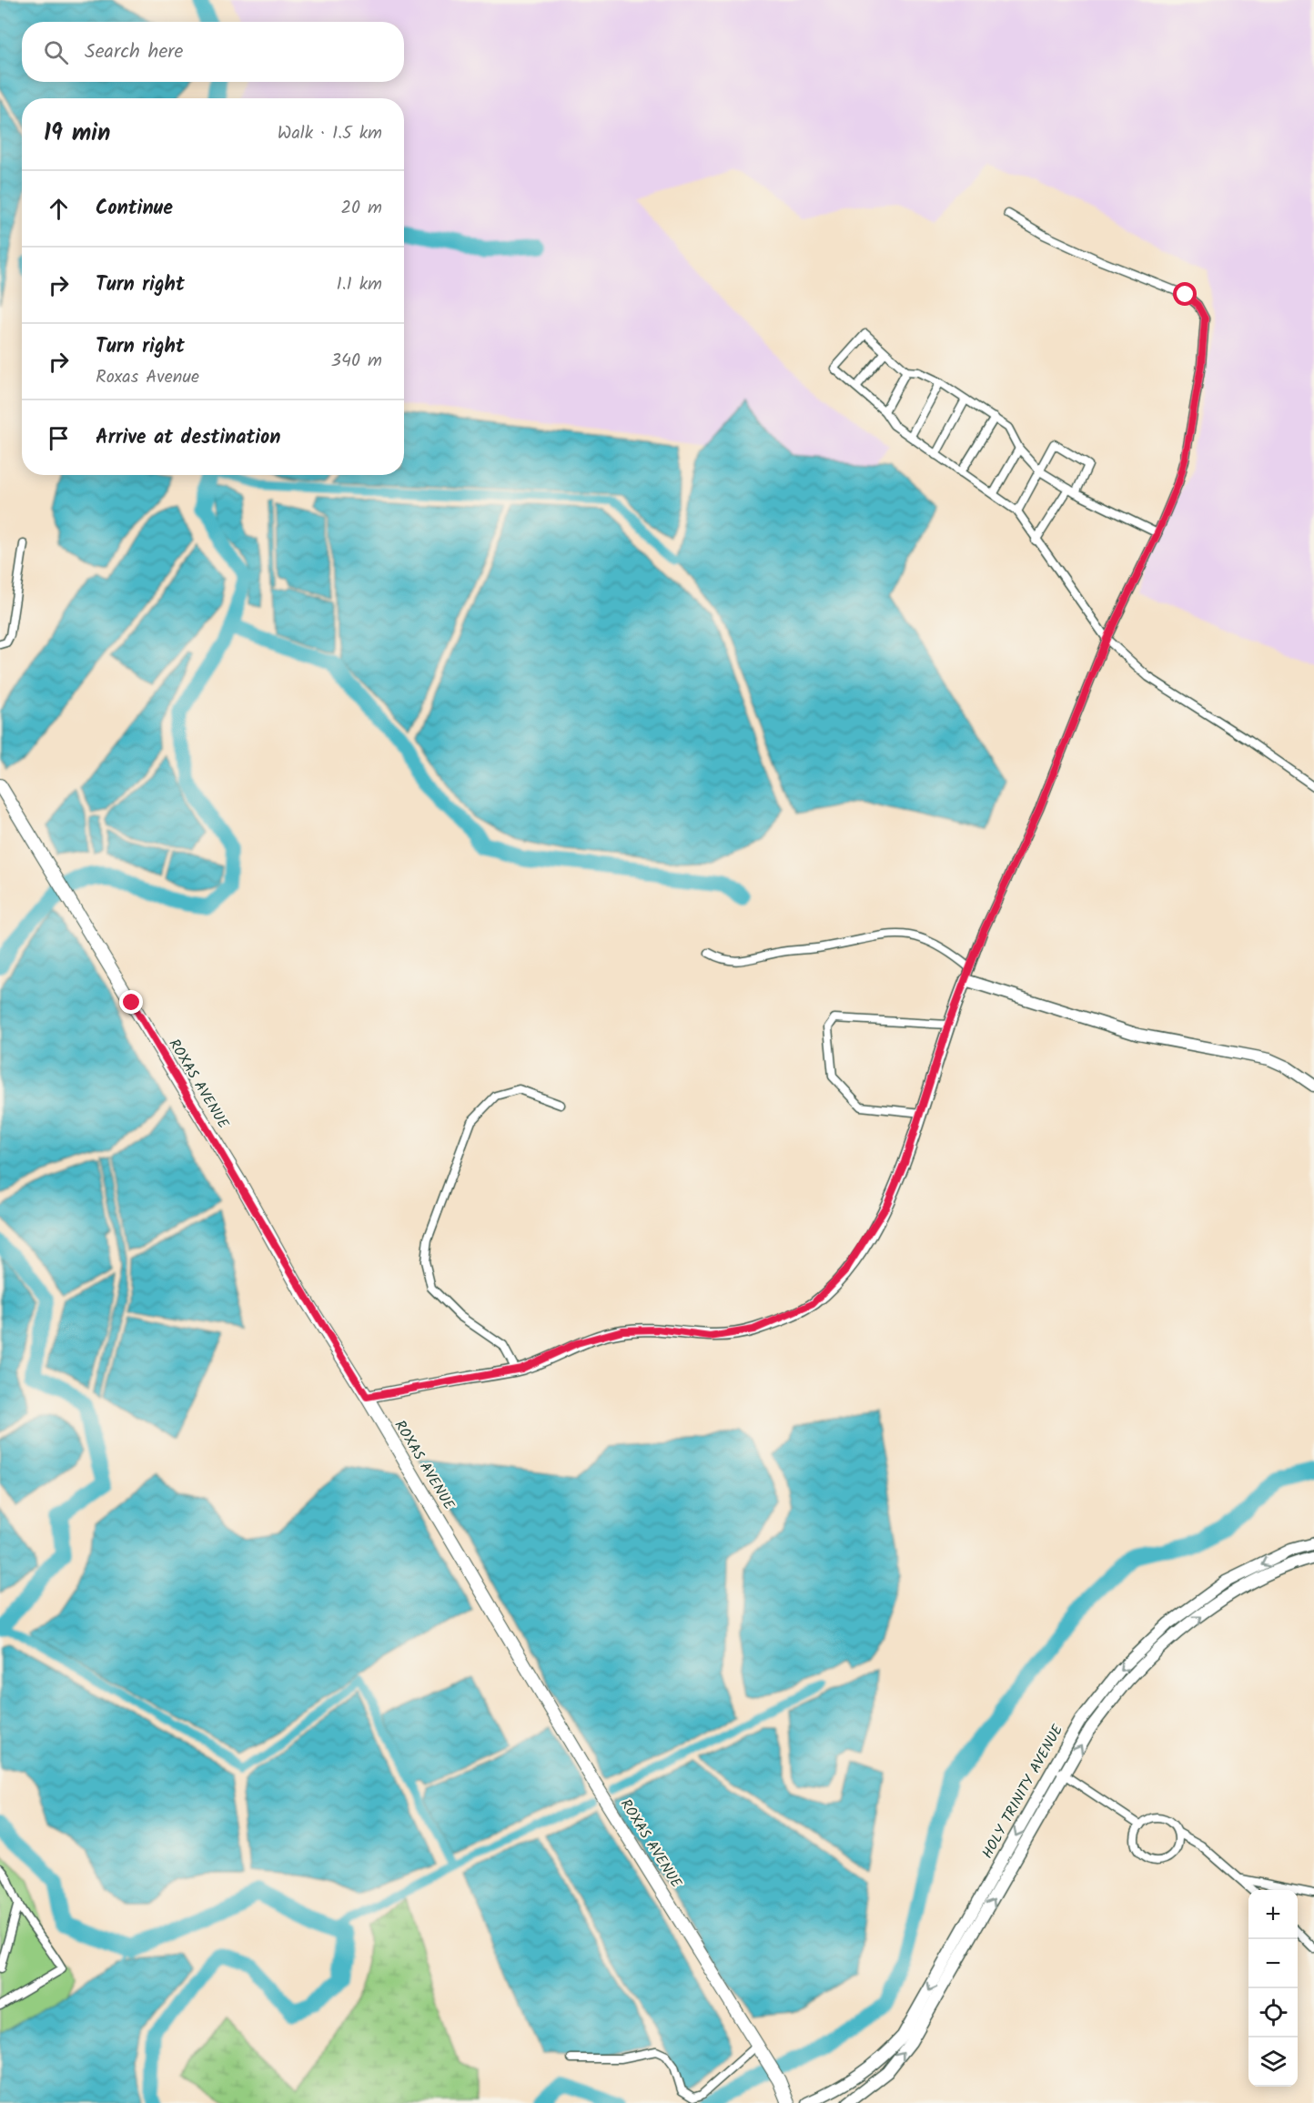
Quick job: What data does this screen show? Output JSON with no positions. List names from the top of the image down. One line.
{"streets":{"main road":["ROXAS AVENUE","HOLY TRINITY AVENUE"]},"page":{"search":"Search here","heading":["19 min","Walk · 1.5 km"],"list":[["Continue","20 m"],["Turn right","1.1 km"],["Turn right","Roxas Avenue","340 m"],"Arrive at destination"],"map_buttons":["+","−"]}}
